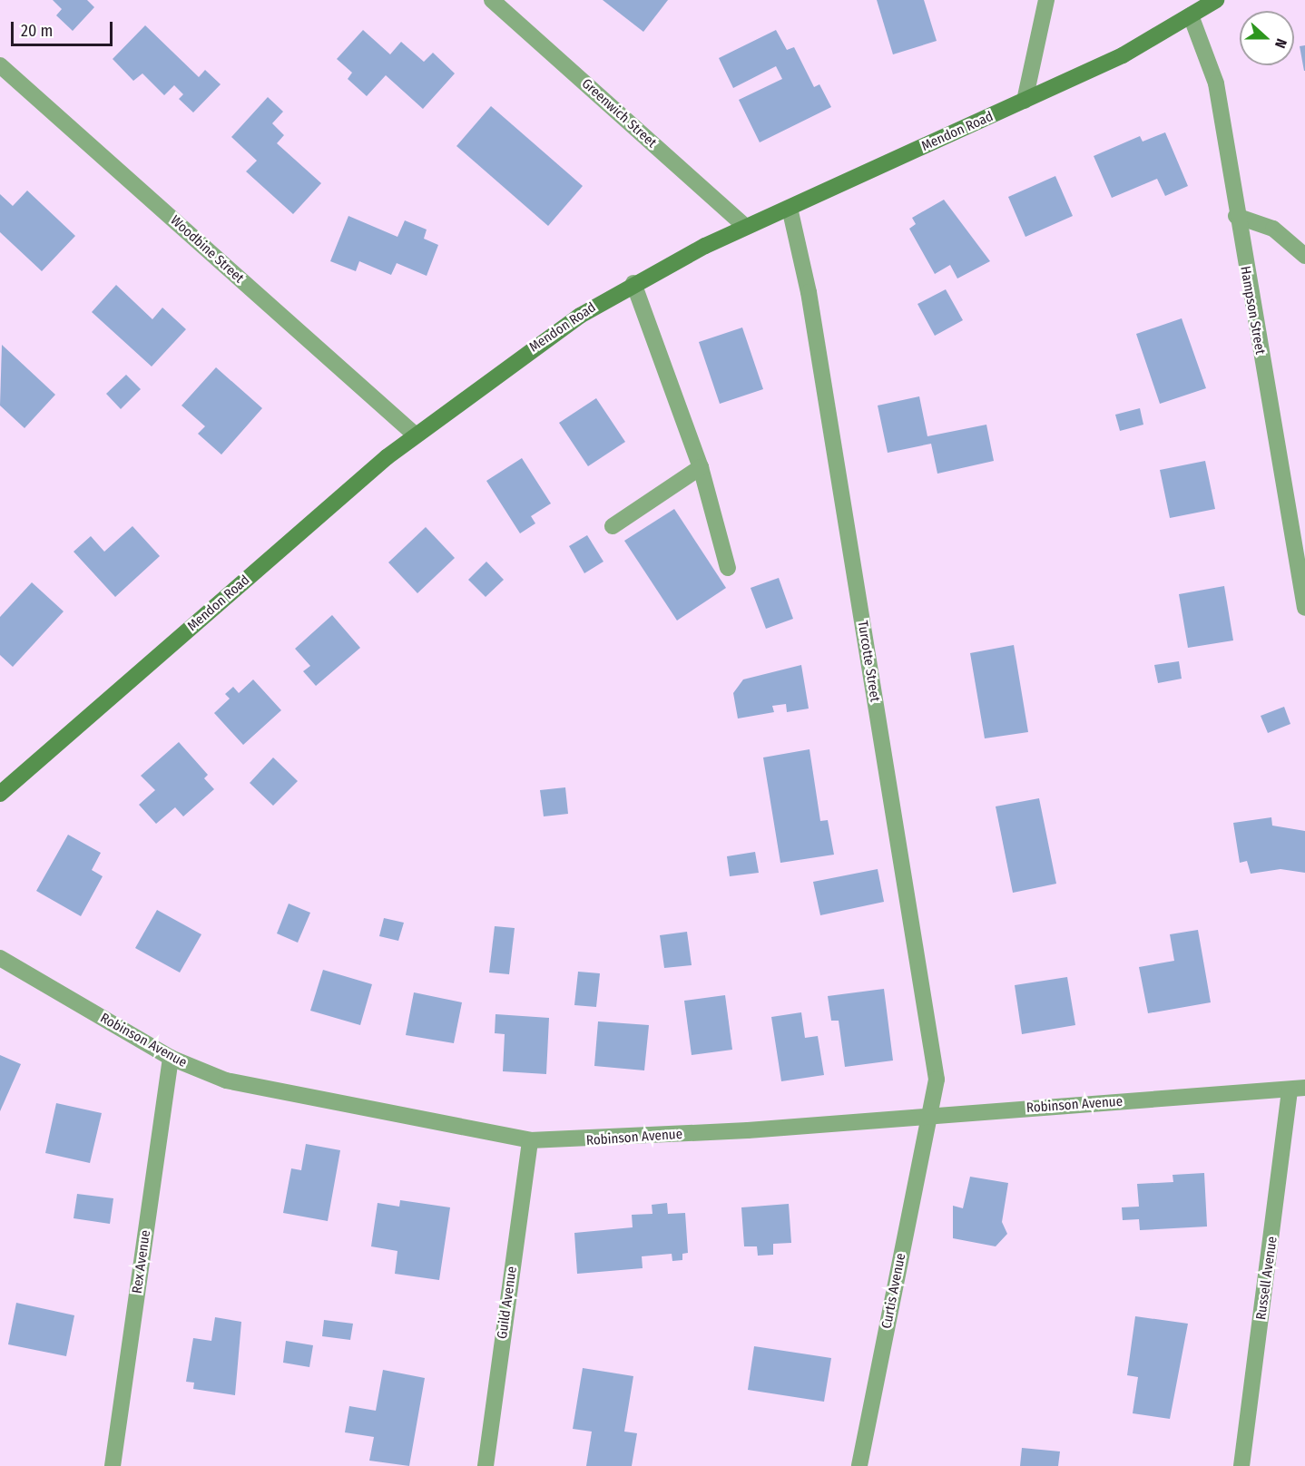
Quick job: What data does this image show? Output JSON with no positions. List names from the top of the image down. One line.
{"streets":{"street":["Greenwich Street","Mendon Road","Woodbine Street","Hampson Street","Turcotte Street","Robinson Avenue","Rex Avenue","Russell Avenue","Curtis Avenue","Guild Avenue"]},"crossings":[["Greenwich Street","Mendon Road"],["Mendon Road","Woodbine Street"],["Mendon Road","Hampson Street"],["Mendon Road","Turcotte Street"],["Turcotte Street","Robinson Avenue"],["Turcotte Street","Curtis Avenue"],["Robinson Avenue","Rex Avenue"],["Robinson Avenue","Russell Avenue"],["Robinson Avenue","Curtis Avenue"],["Robinson Avenue","Guild Avenue"]],"scale_bar":"20 m","north":"right"}
